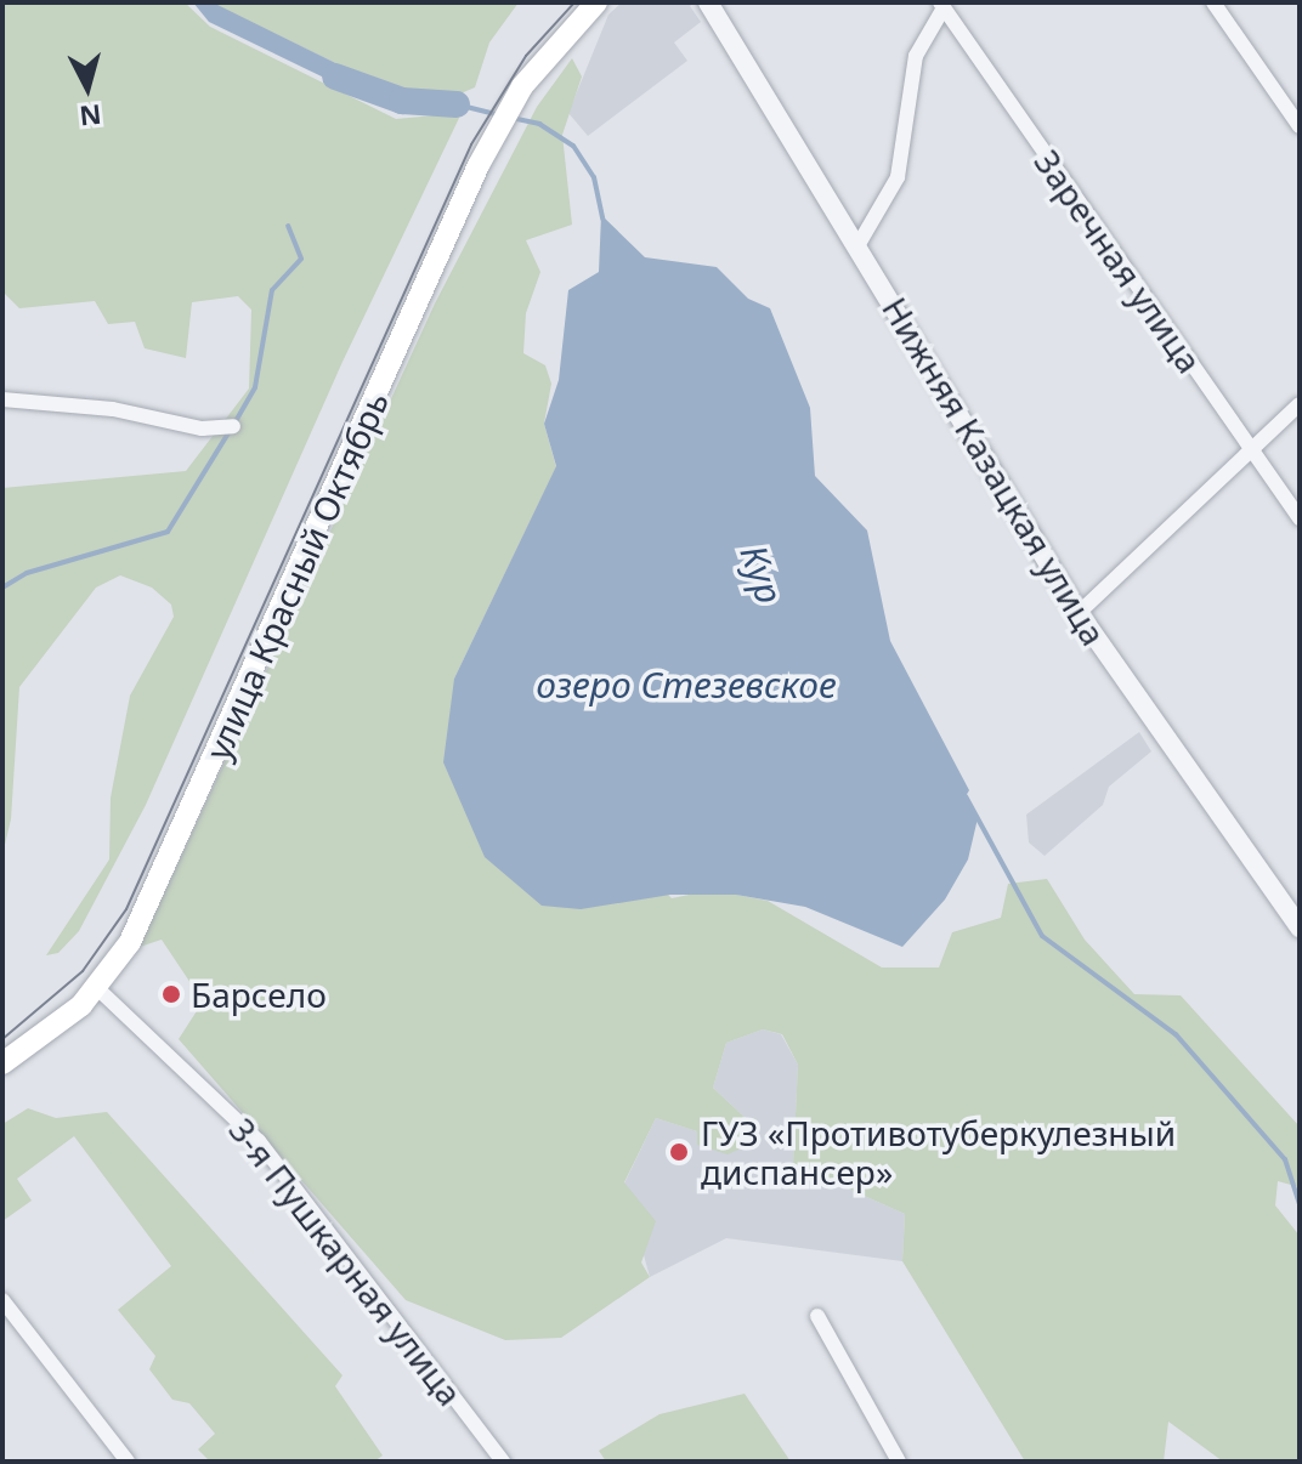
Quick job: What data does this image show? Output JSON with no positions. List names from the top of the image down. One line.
{"streets":{"main road":["улица Красный Октябрь"],"street":["Заречная улица","Нижняя Казацкая улица","3-я Пушкарная улица"]},"crossings":[["улица Красный Октябрь","3-я Пушкарная улица"]],"water":["Кур","озеро Стезевское"],"places":["Барсело","ГУЗ «Противотуберкулезный диспансер»"],"north":"bottom"}
